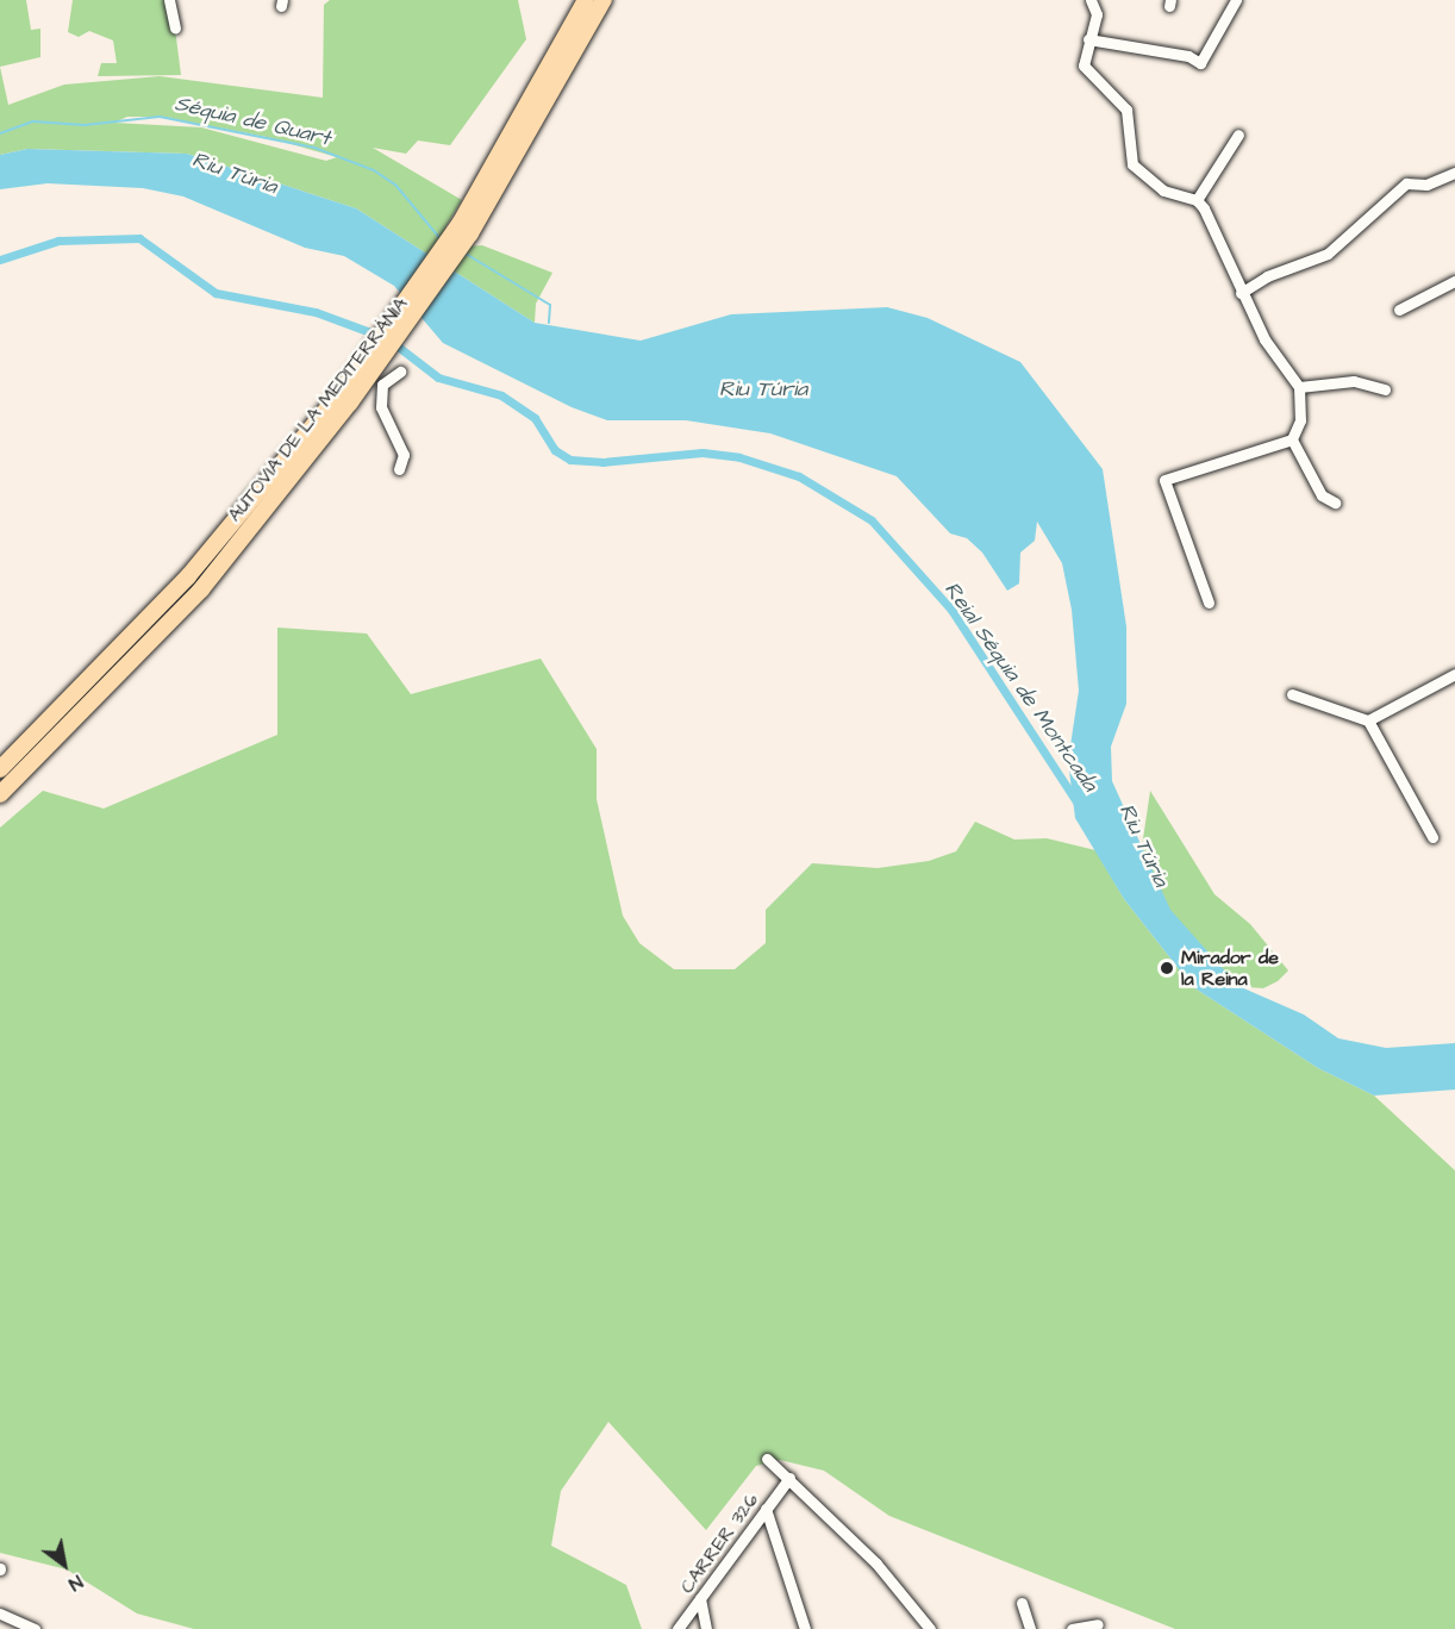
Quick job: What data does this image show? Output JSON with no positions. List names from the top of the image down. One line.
{"streets":{"highway":["AUTOVIA DE LA MEDITERRÀNIA"],"street":["CARRER 326"]},"water":["Séquia de Quart","Riu Túria","Reial Séquia de Montcada"],"places":["Mirador de la Reina"],"north":"bottom right"}
